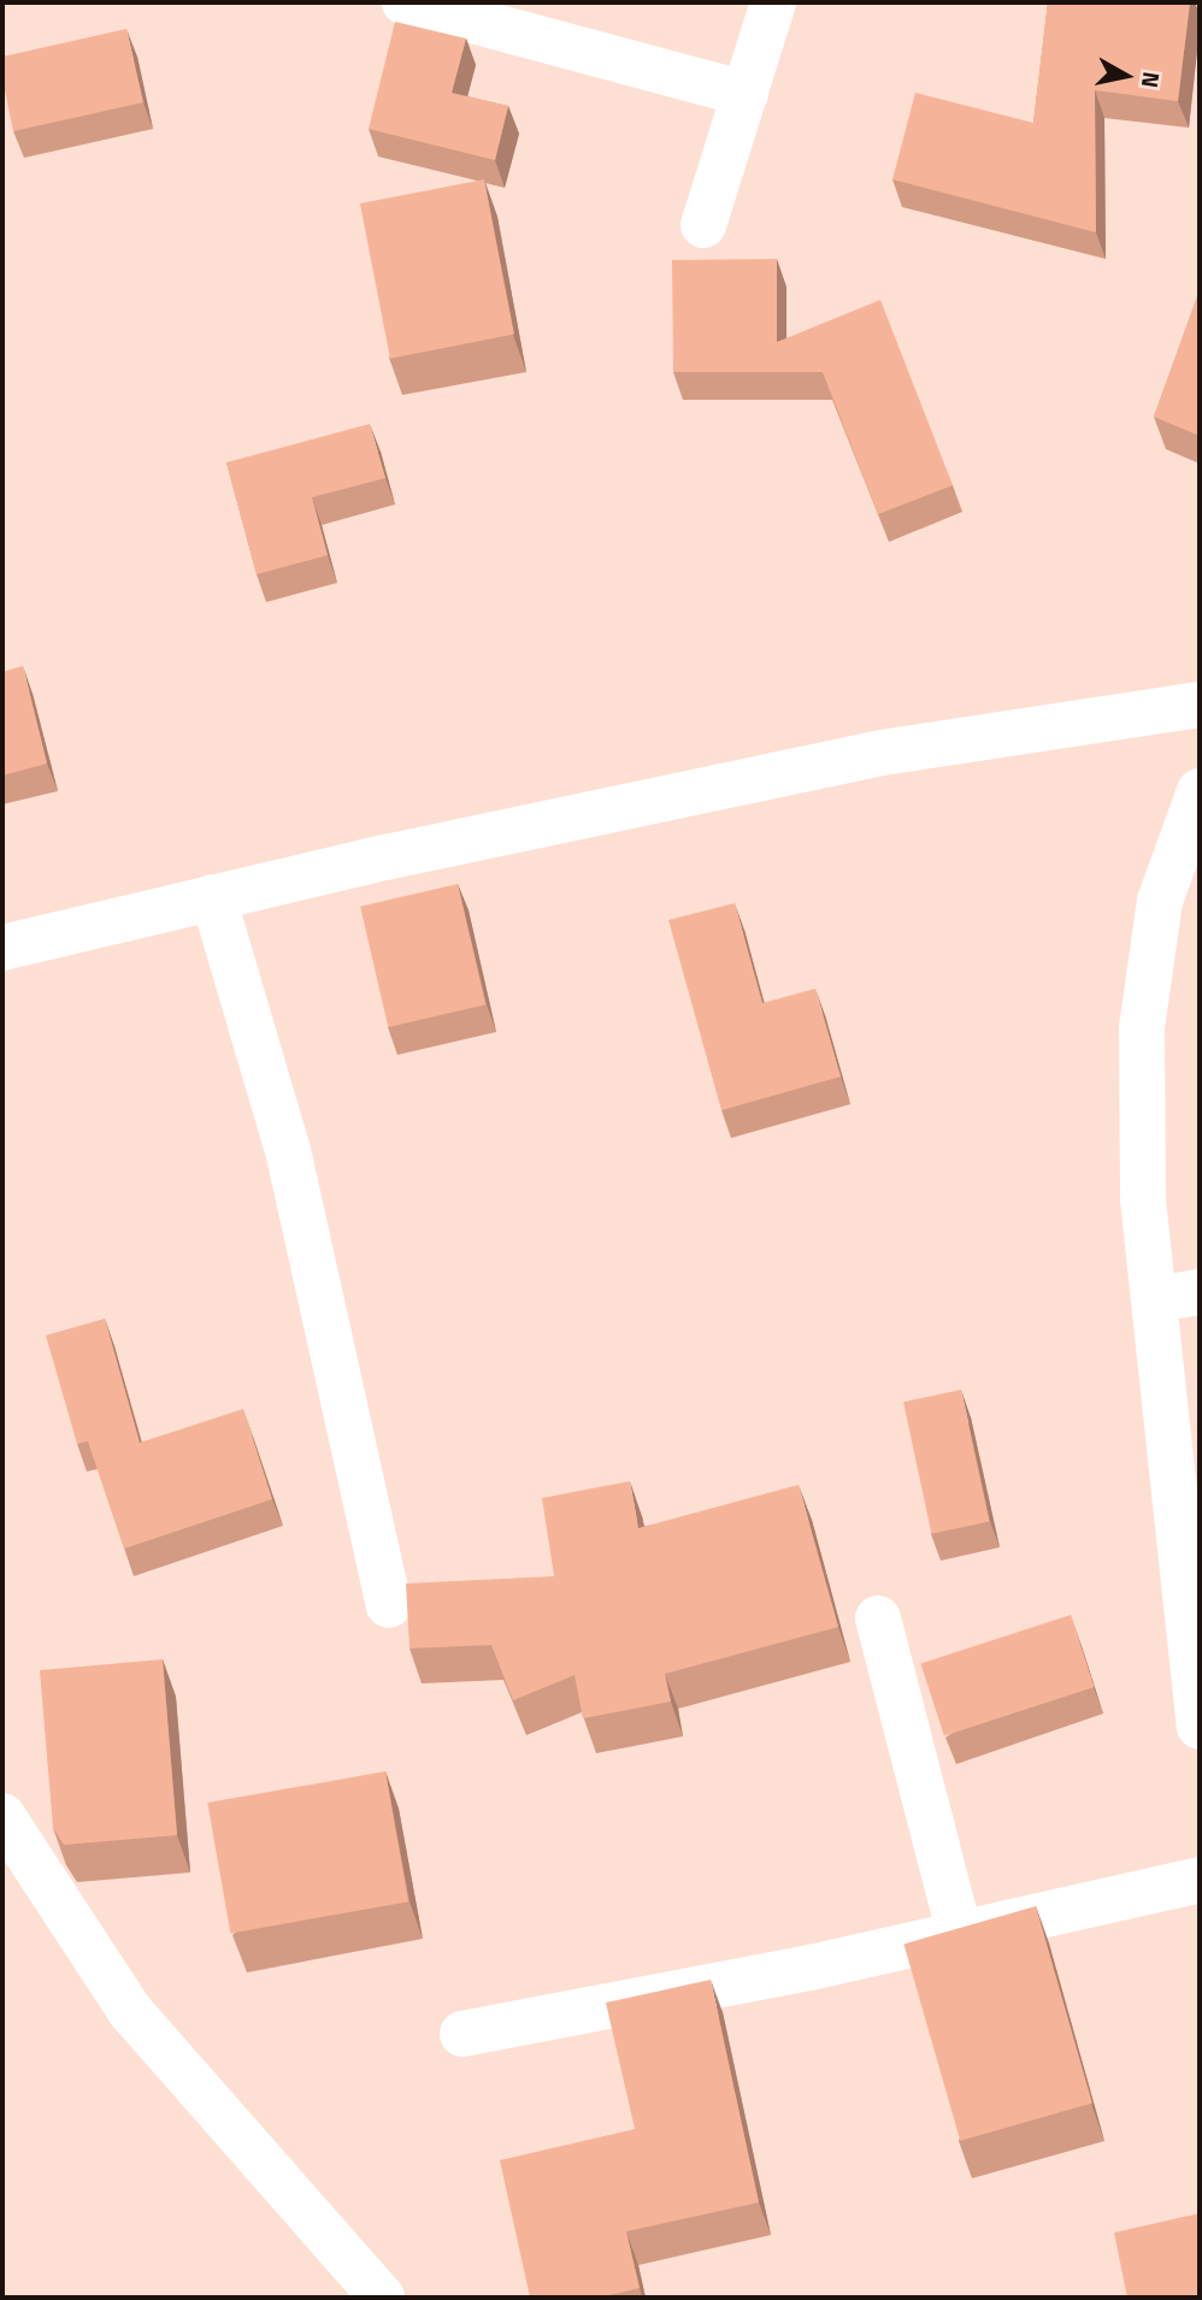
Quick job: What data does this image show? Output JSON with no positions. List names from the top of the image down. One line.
{"north":"right"}
